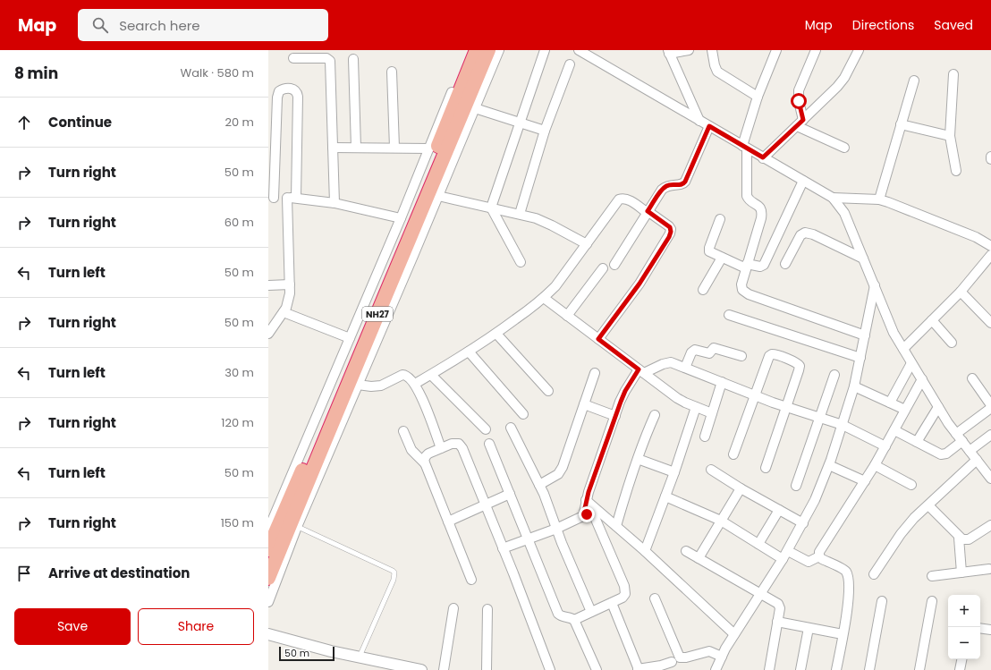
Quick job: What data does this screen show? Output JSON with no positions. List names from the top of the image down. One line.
{"streets":{"highway":["NH27"]},"scale_bar":"50 m","page":{"header":"Map","search":"Search here","nav":["Map","Directions","Saved"],"heading":["8 min","Walk · 580 m"],"list":[["Continue","20 m"],["Turn right","50 m"],["Turn right","60 m"],["Turn left","50 m"],["Turn right","50 m"],["Turn left","30 m"],["Turn right","120 m"],["Turn left","50 m"],["Turn right","150 m"],"Arrive at destination"],"map_buttons":["+","−"],"buttons":["Save","Share"],"scale":"50 m"}}
